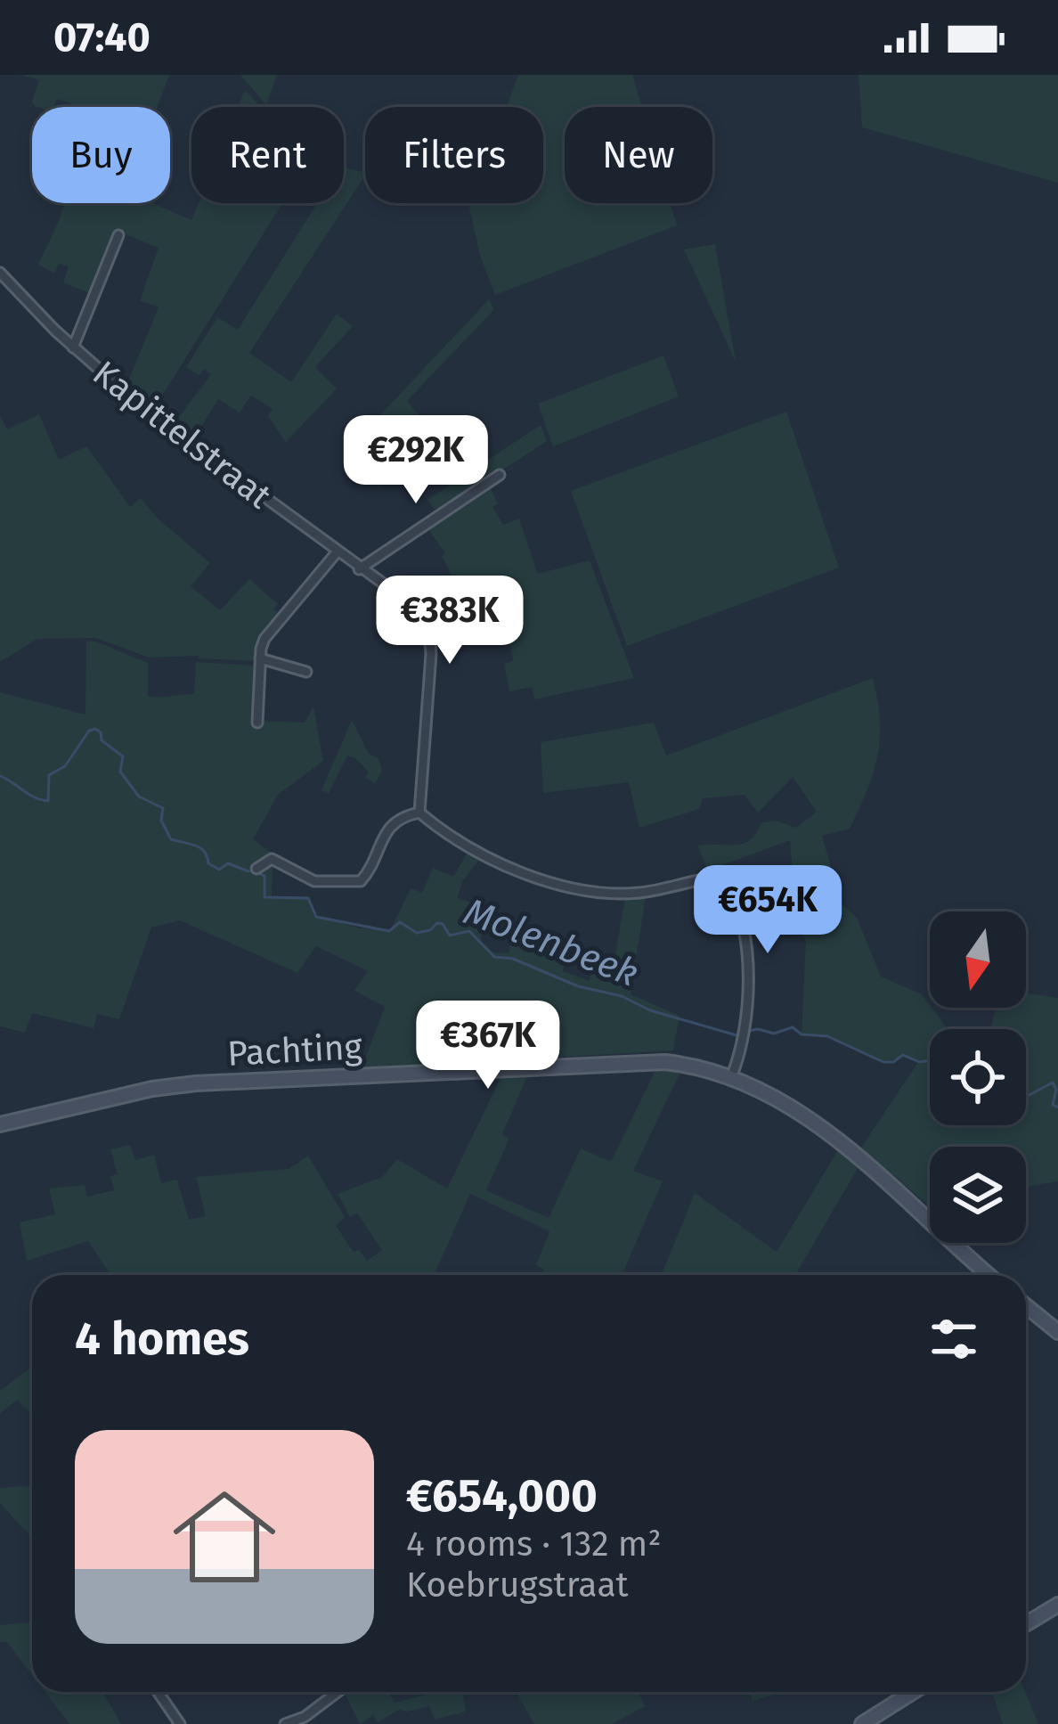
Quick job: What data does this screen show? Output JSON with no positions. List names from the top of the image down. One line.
{"streets":{"main road":["Pachting"],"street":["Kapittelstraat"]},"water":["Molenbeek"],"north":"bottom","page":{"status":"07:40","chip":["Buy","Rent","Filters","New"],"price":["€292K","€383K","€654K","€367K"],"heading":"4 homes","list":[{"name":"€654,000","note":"4 rooms · 132 m² · Koebrugstraat"}]}}
